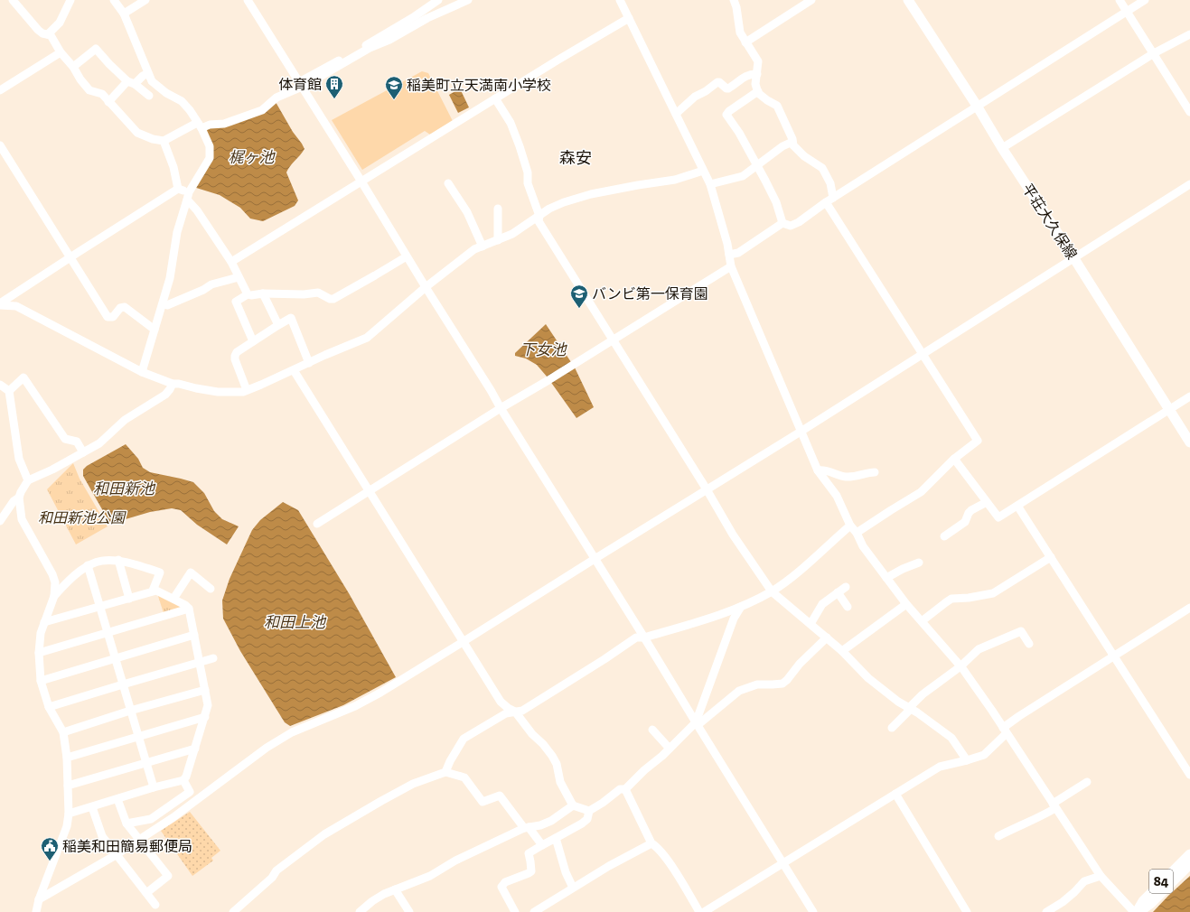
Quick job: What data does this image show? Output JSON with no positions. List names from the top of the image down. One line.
{"streets":{"main road":["平荘大久保線","84"]},"districts":["森安"],"water":["梶ヶ池","下女池","和田新池","和田上池"],"parks":["和田新池公園"],"places":{"building":["体育館"],"school or university":["稲美町立天満南小学校","バンビ第一保育園"],"public building":["稲美和田簡易郵便局"]}}
